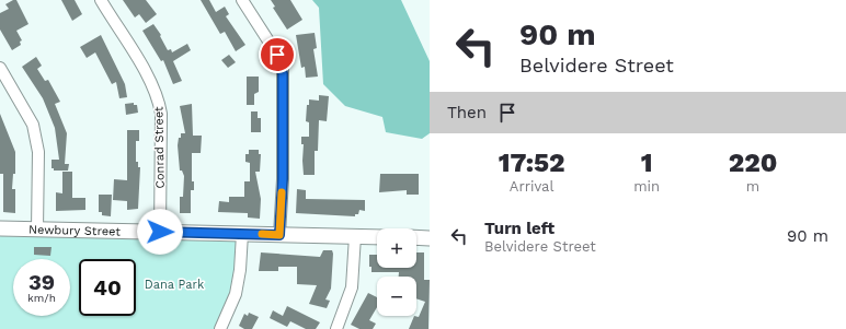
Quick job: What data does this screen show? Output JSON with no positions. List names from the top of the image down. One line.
{"streets":{"street":["Conrad Street","Newbury Street"]},"crossings":[["Conrad Street","Newbury Street"]],"parks":["Dana Park"],"page":{"turn":["90 m","Belvidere Street"],"then":"Then","eta":["17:52","Arrival","1","min","220","m"],"list":[{"name":"Turn left","note":"Belvidere Street","value":"90 m"}],"map_buttons":["+","−"],"speed":"39 km/h","limit":"40"}}
